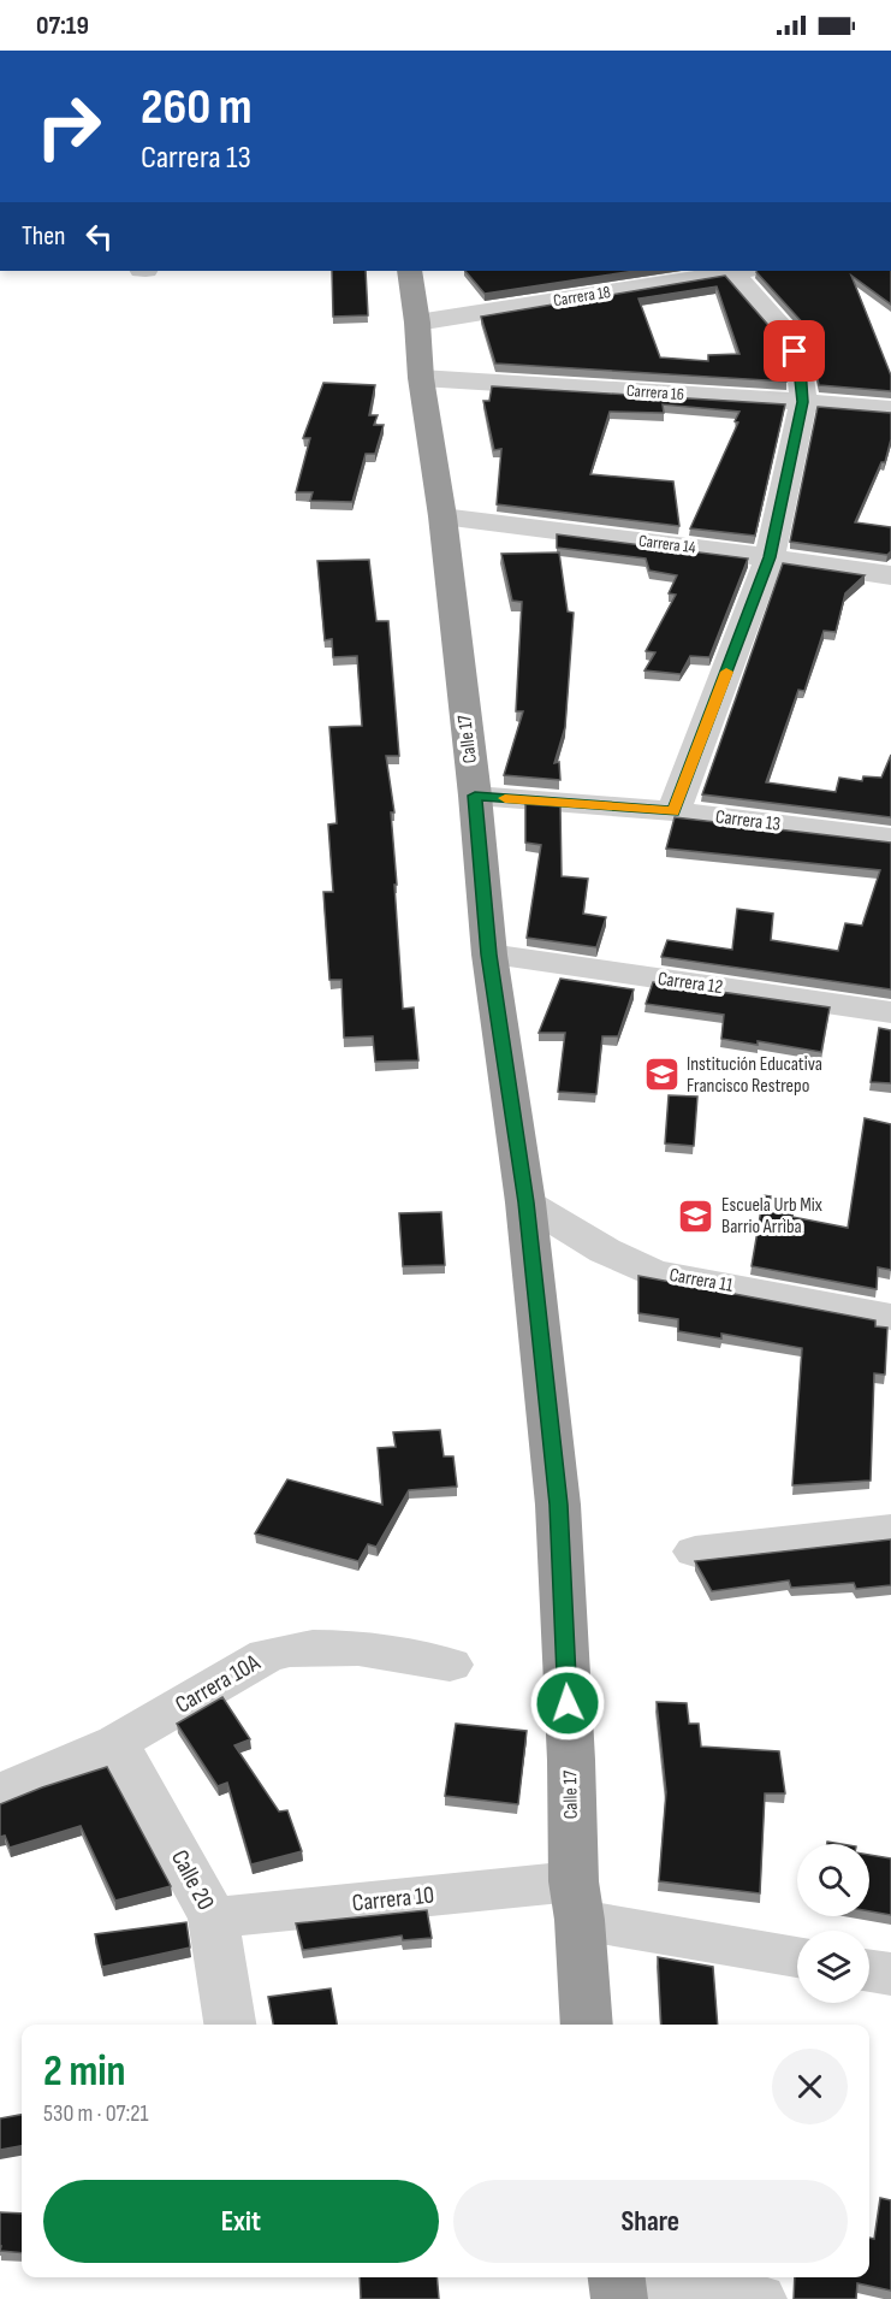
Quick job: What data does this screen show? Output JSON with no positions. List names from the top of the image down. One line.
{"streets":{"highway":["Calle 17"],"street":["Carrera 18","Carrera 16","Carrera 14","Carrera 13","Carrera 12","Carrera 11","Carrera 10A","Calle 20","Carrera 10"]},"crossings":[["Carrera 18","Calle 17"],["Carrera 16","Calle 17"],["Carrera 14","Calle 17"],["Calle 17","Carrera 13"],["Calle 17","Carrera 12"],["Calle 17","Carrera 11"],["Calle 17","Carrera 10"],["Carrera 10A","Calle 20"],["Calle 20","Carrera 10"]],"places":{"school or university":["Institución Educativa Francisco Restrepo","Escuela Urb Mix Barrio Arriba"]},"page":{"status":"07:19","turn":["260 m","Carrera 13"],"then":"Then","heading":["2 min","530 m · 07:21"],"buttons":["Exit","Share"]}}
